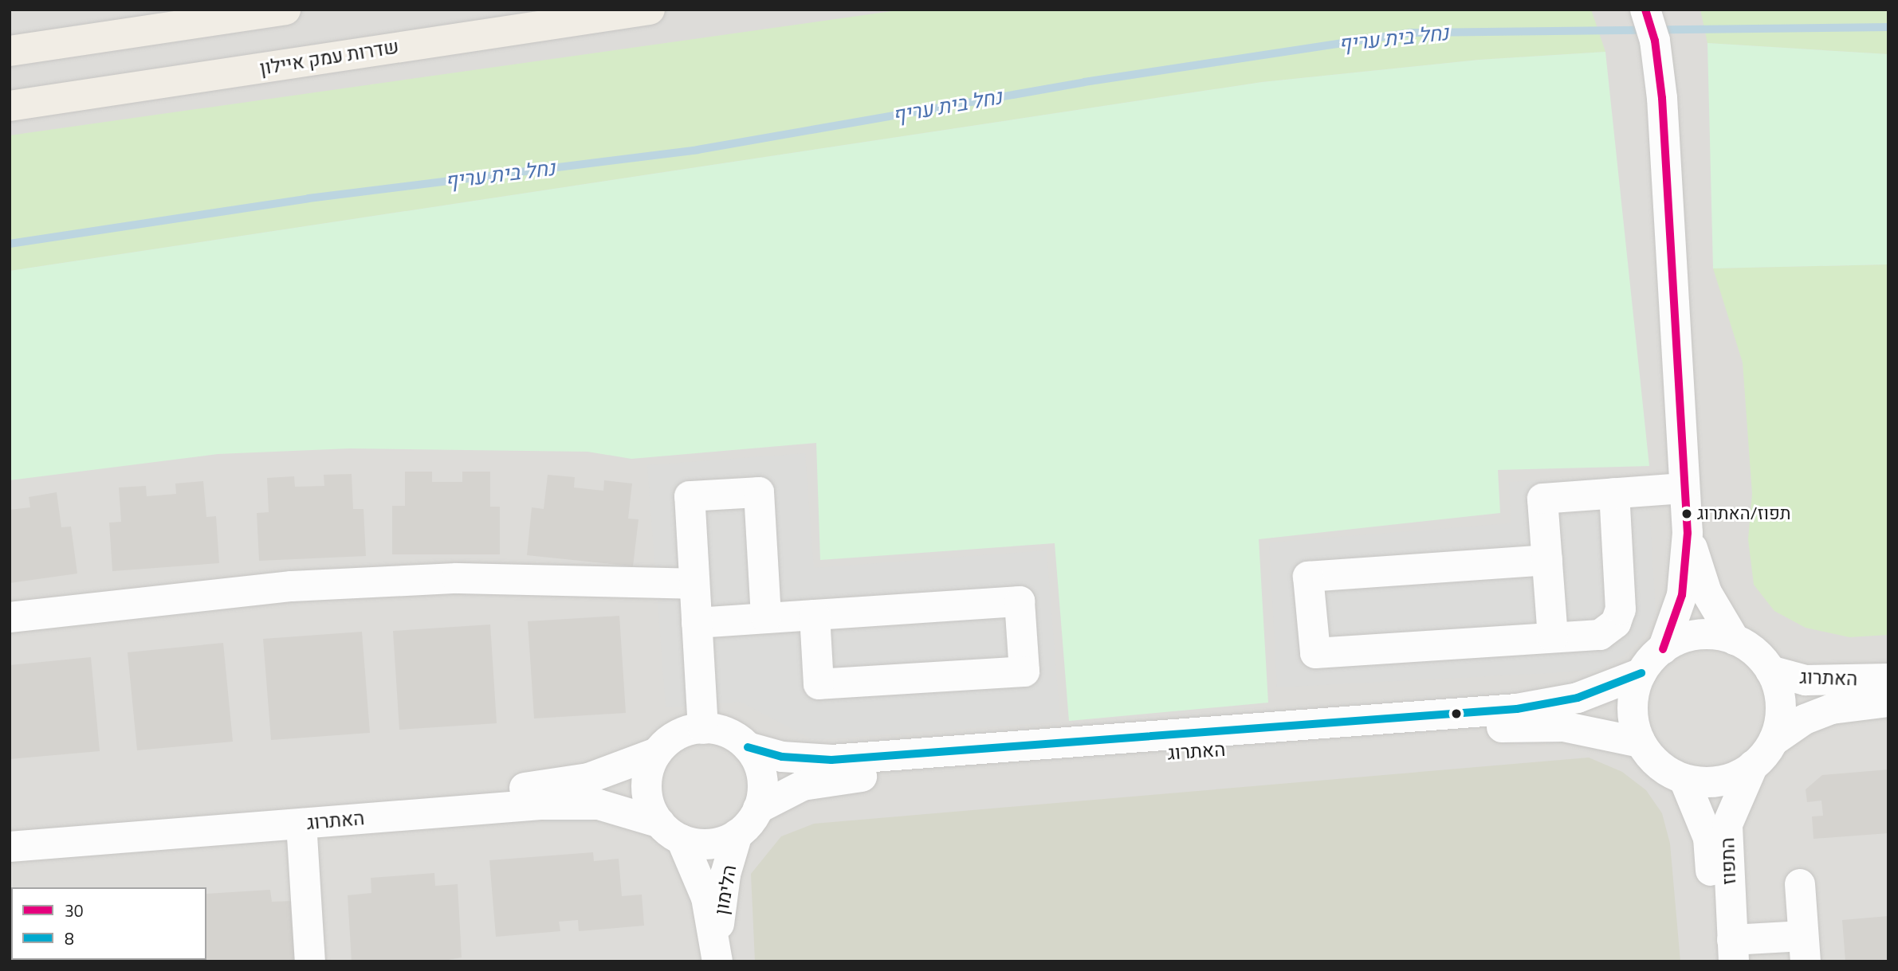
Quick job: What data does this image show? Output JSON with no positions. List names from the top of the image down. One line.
{"streets":{"main road":["שדרות עמק איילון"],"street":["האתרוג","התפוז","הלימון"]},"crossings":[["האתרוג","התפוז"],["האתרוג","הלימון"]],"water":["נחל בית עריף"],"places":["תפוז/האתרוג"],"lines":["transit line 30","transit line 8"],"legend":["30","8"]}
